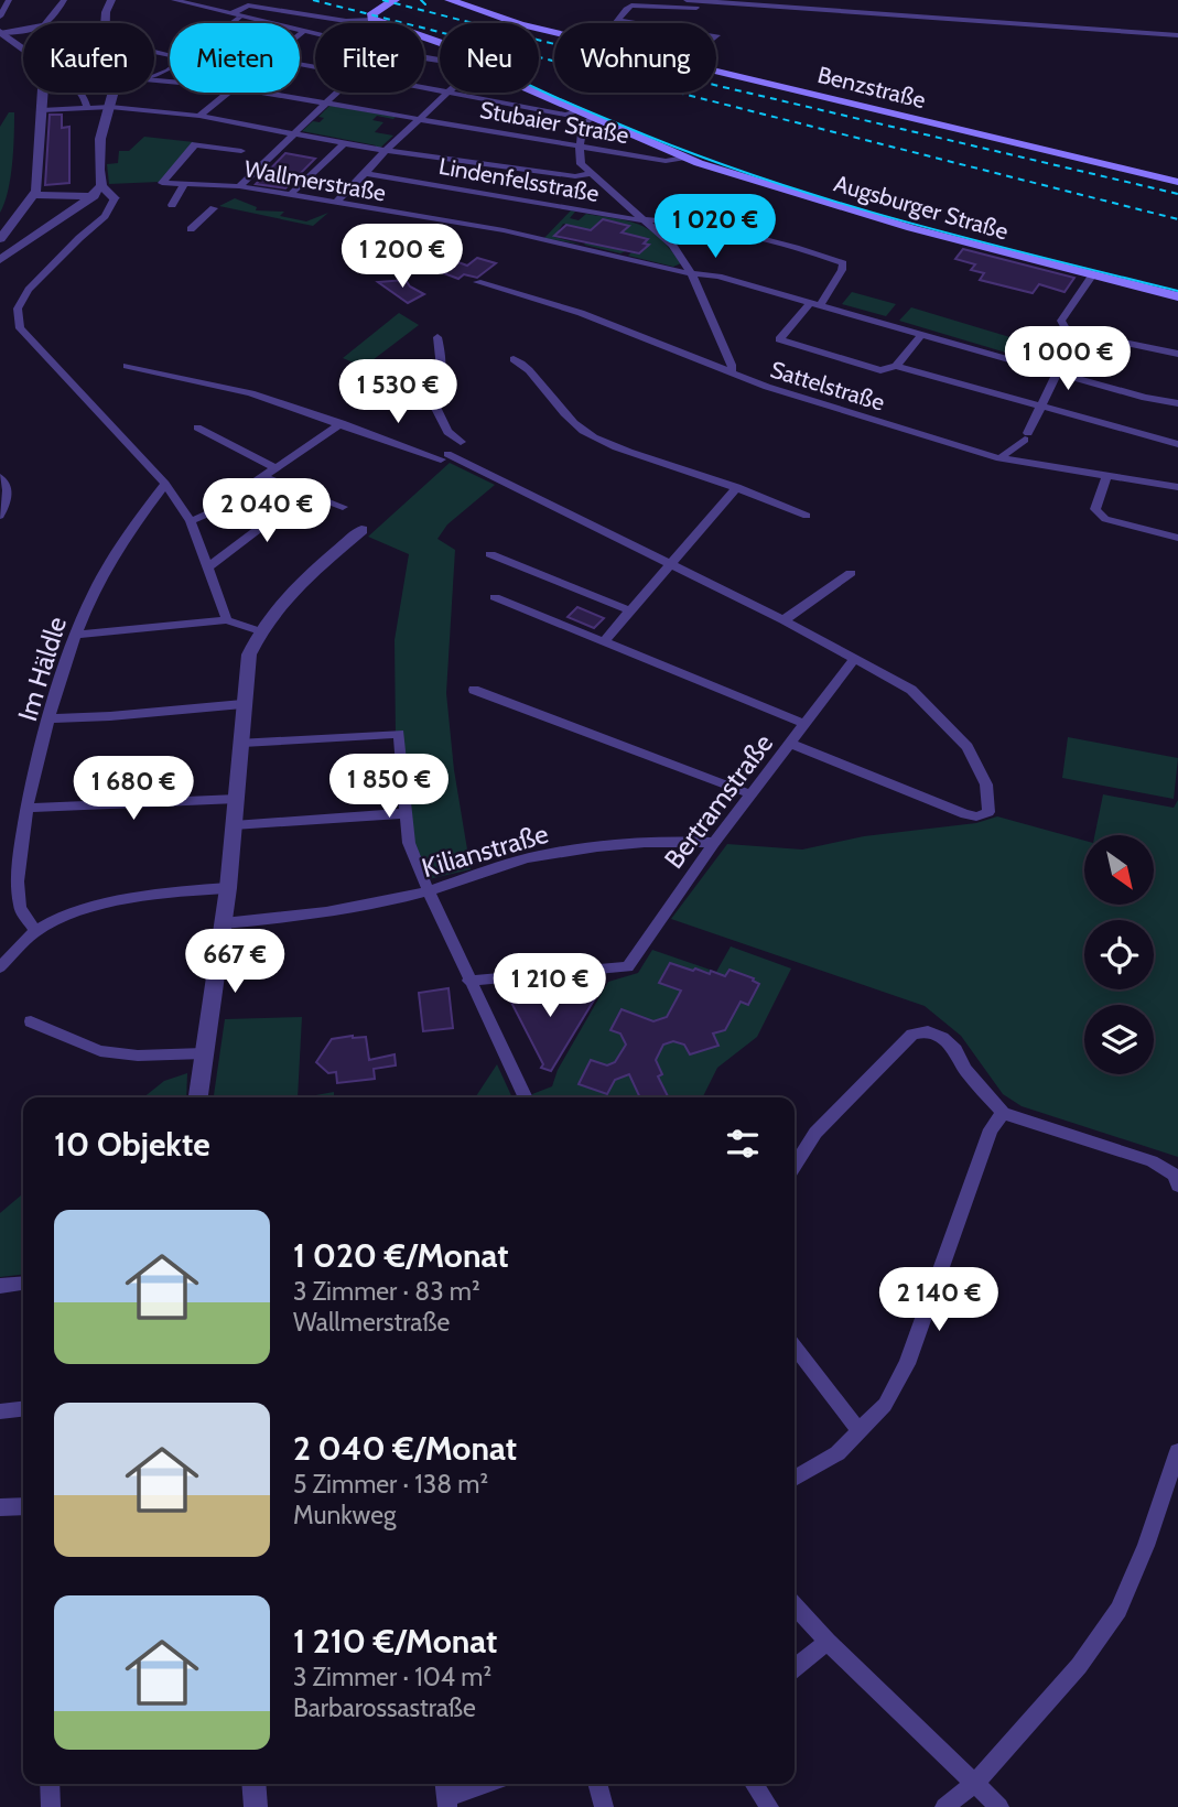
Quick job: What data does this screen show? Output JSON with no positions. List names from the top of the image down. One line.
{"streets":{"main road":["Benzstraße","Augsburger Straße"],"street":["Stubaier Straße","Lindenfelsstraße","Wallmerstraße","Sattelstraße","Im Häldle","Bertramstraße","Kilianstraße"]},"crossings":[["Stubaier Straße","Augsburger Straße"],["Lindenfelsstraße","Wallmerstraße"],["Bertramstraße","Kilianstraße"]],"north":"bottom right","page":{"chip":["Kaufen","Mieten","Filter","Neu","Wohnung"],"price":["1 020 €","1 200 €","1 000 €","1 530 €","2 040 €","1 850 €","1 680 €","667 €","1 210 €","2 140 €"],"heading":"10 Objekte","list":[{"name":"1 020 €/Monat","note":"3 Zimmer · 83 m² · Wallmerstraße"},{"name":"2 040 €/Monat","note":"5 Zimmer · 138 m² · Munkweg"},{"name":"1 210 €/Monat","note":"3 Zimmer · 104 m² · Barbarossastraße"}]}}
